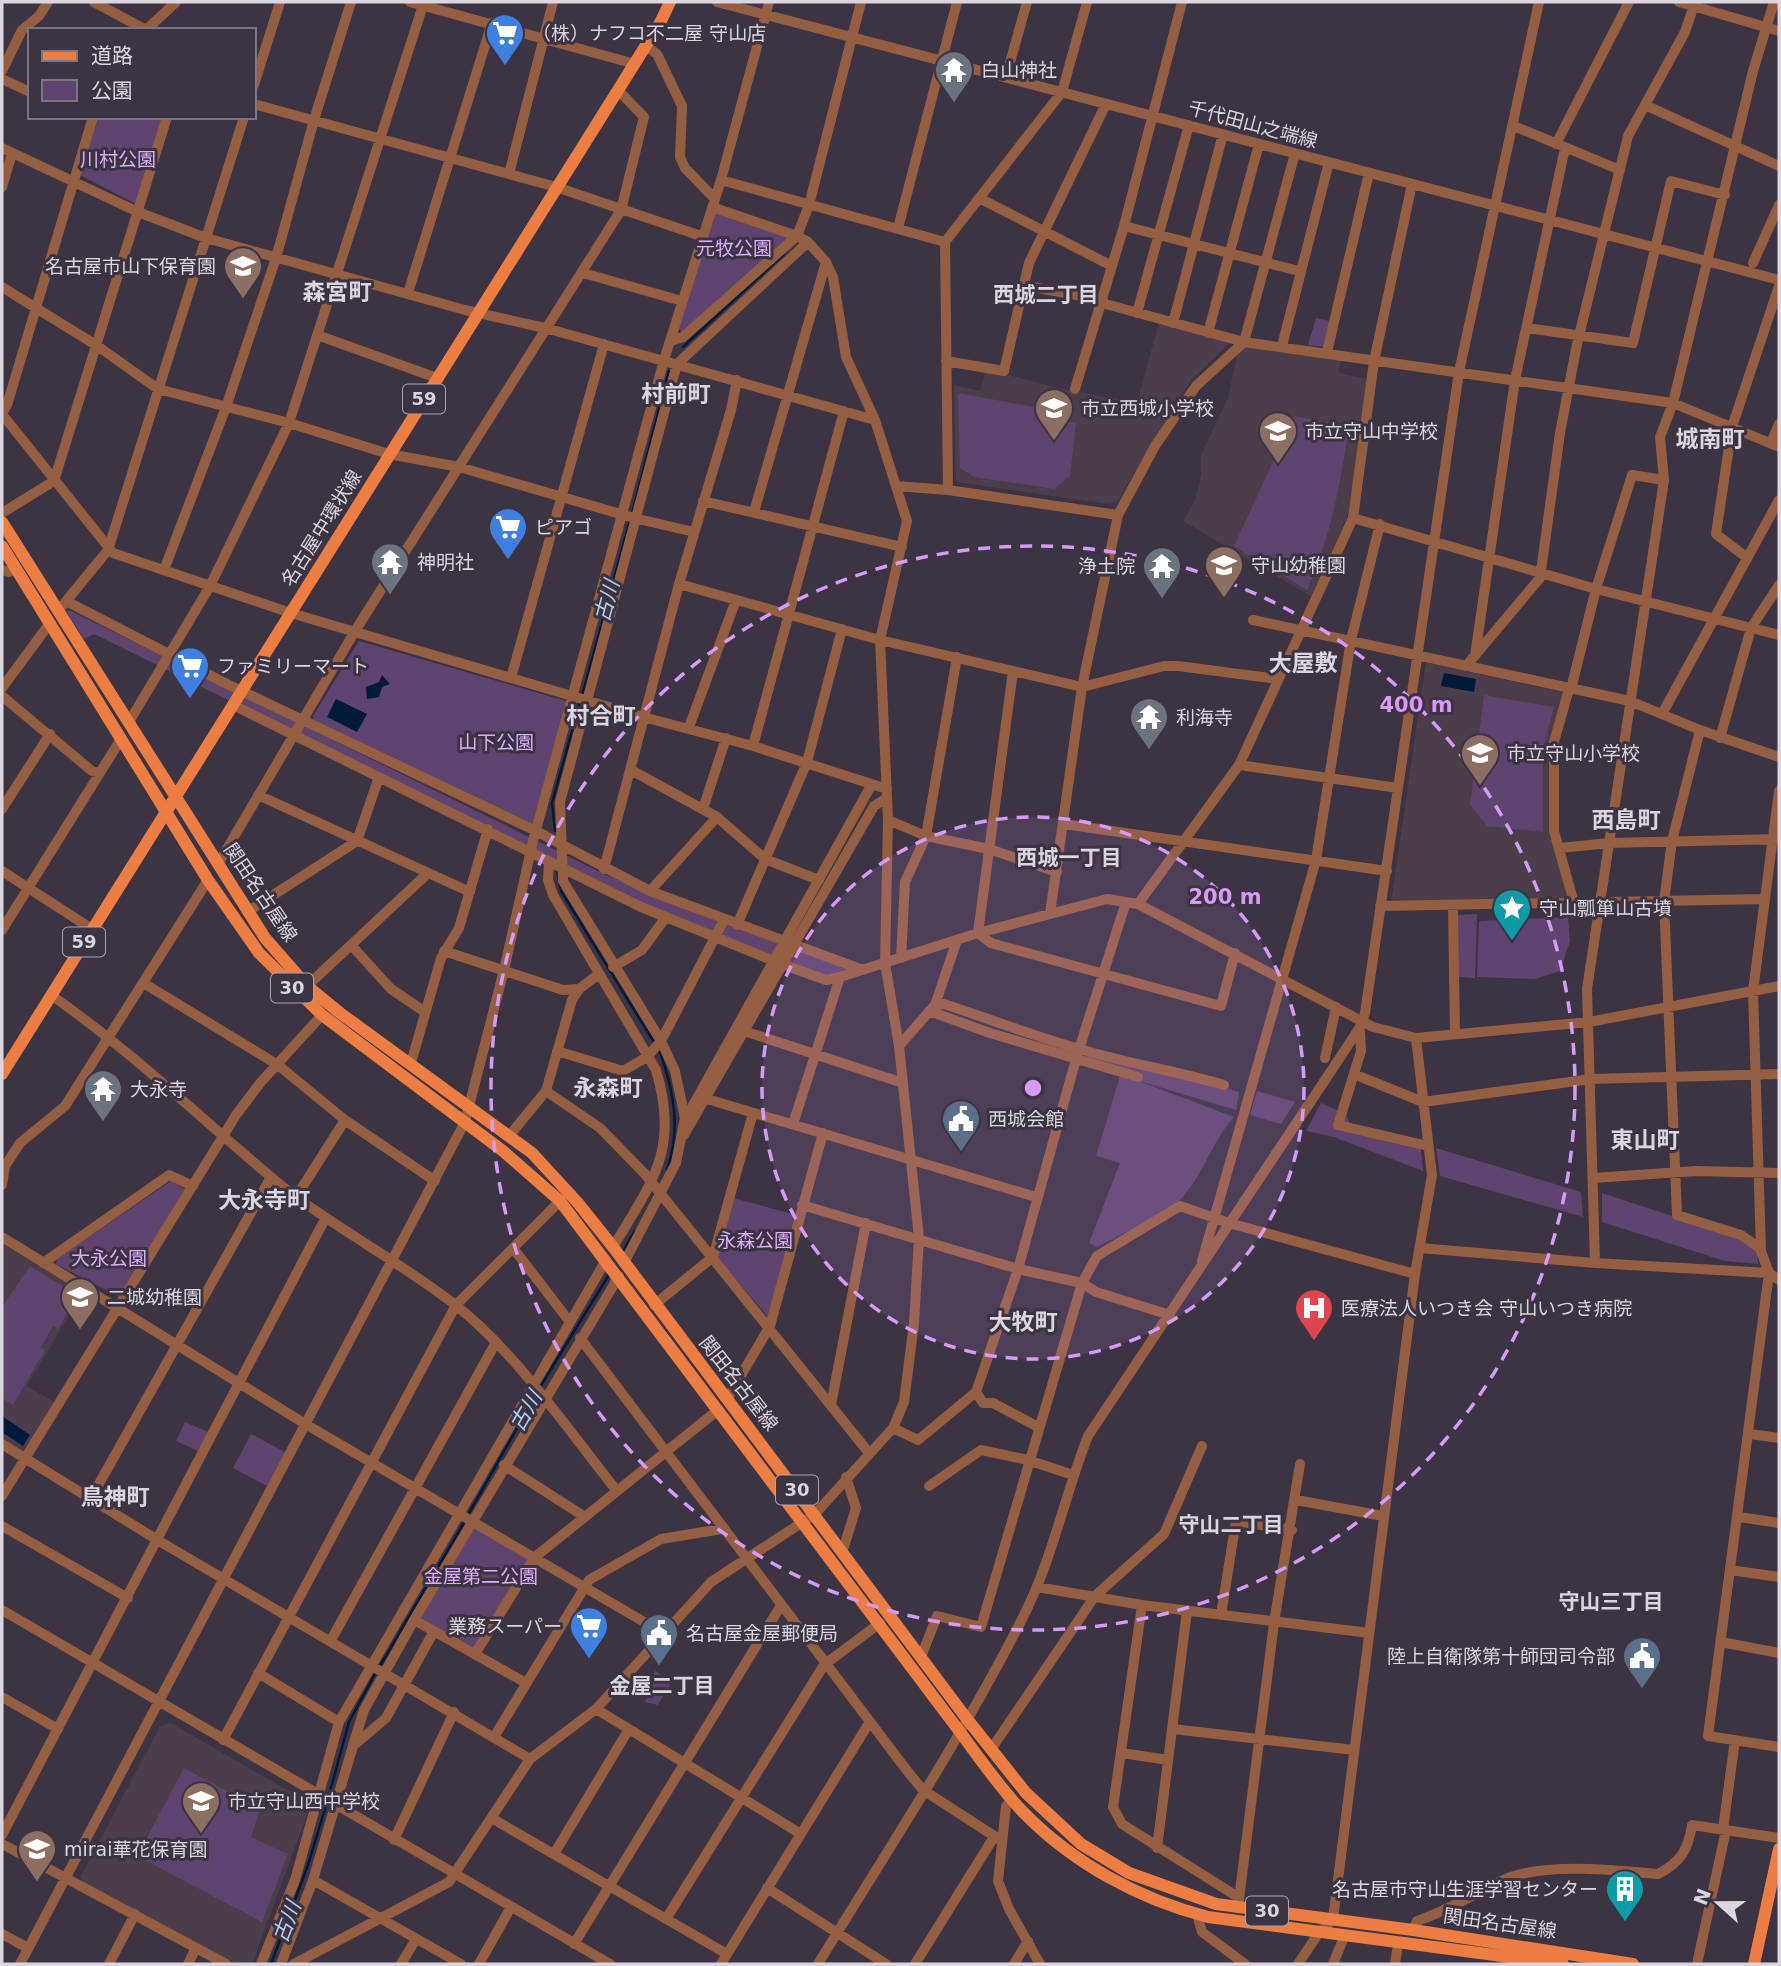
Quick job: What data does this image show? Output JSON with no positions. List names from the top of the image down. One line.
{"streets":{"main road":["59","名古屋中環状線","関田名古屋線","30"],"street":["千代田山之端線"]},"crossings":[["名古屋中環状線","関田名古屋線"]],"districts":["森宮町","西城二丁目","村前町","城南町","大屋敷","村合町","西島町","西城一丁目","永森町","東山町","大永寺町","大牧町","鳥神町","守山二丁目","守山三丁目","金屋二丁目"],"water":["古川"],"parks":["川村公園","元牧公園","山下公園","永森公園","大永公園","金屋第二公園"],"places":{"supermarket":["（株）ナフコ不二屋 守山店","ピアゴ","ファミリーマート","業務スーパー"],"temple":["白山神社","神明社","浄土院","利海寺","大永寺"],"school or university":["名古屋市山下保育園","市立西城小学校","市立守山中学校","守山幼稚園","市立守山小学校","二城幼稚園","市立守山西中学校","mirai華花保育園"],"place":["守山瓢箪山古墳"],"public building":["西城会館","名古屋金屋郵便局","陸上自衛隊第十師団司令部"],"hospital":["医療法人いつき会 守山いつき病院"],"building":["名古屋市守山生涯学習センター"]},"legend":["道路","公園"],"north":"left","rings":["400 m","200 m"]}
